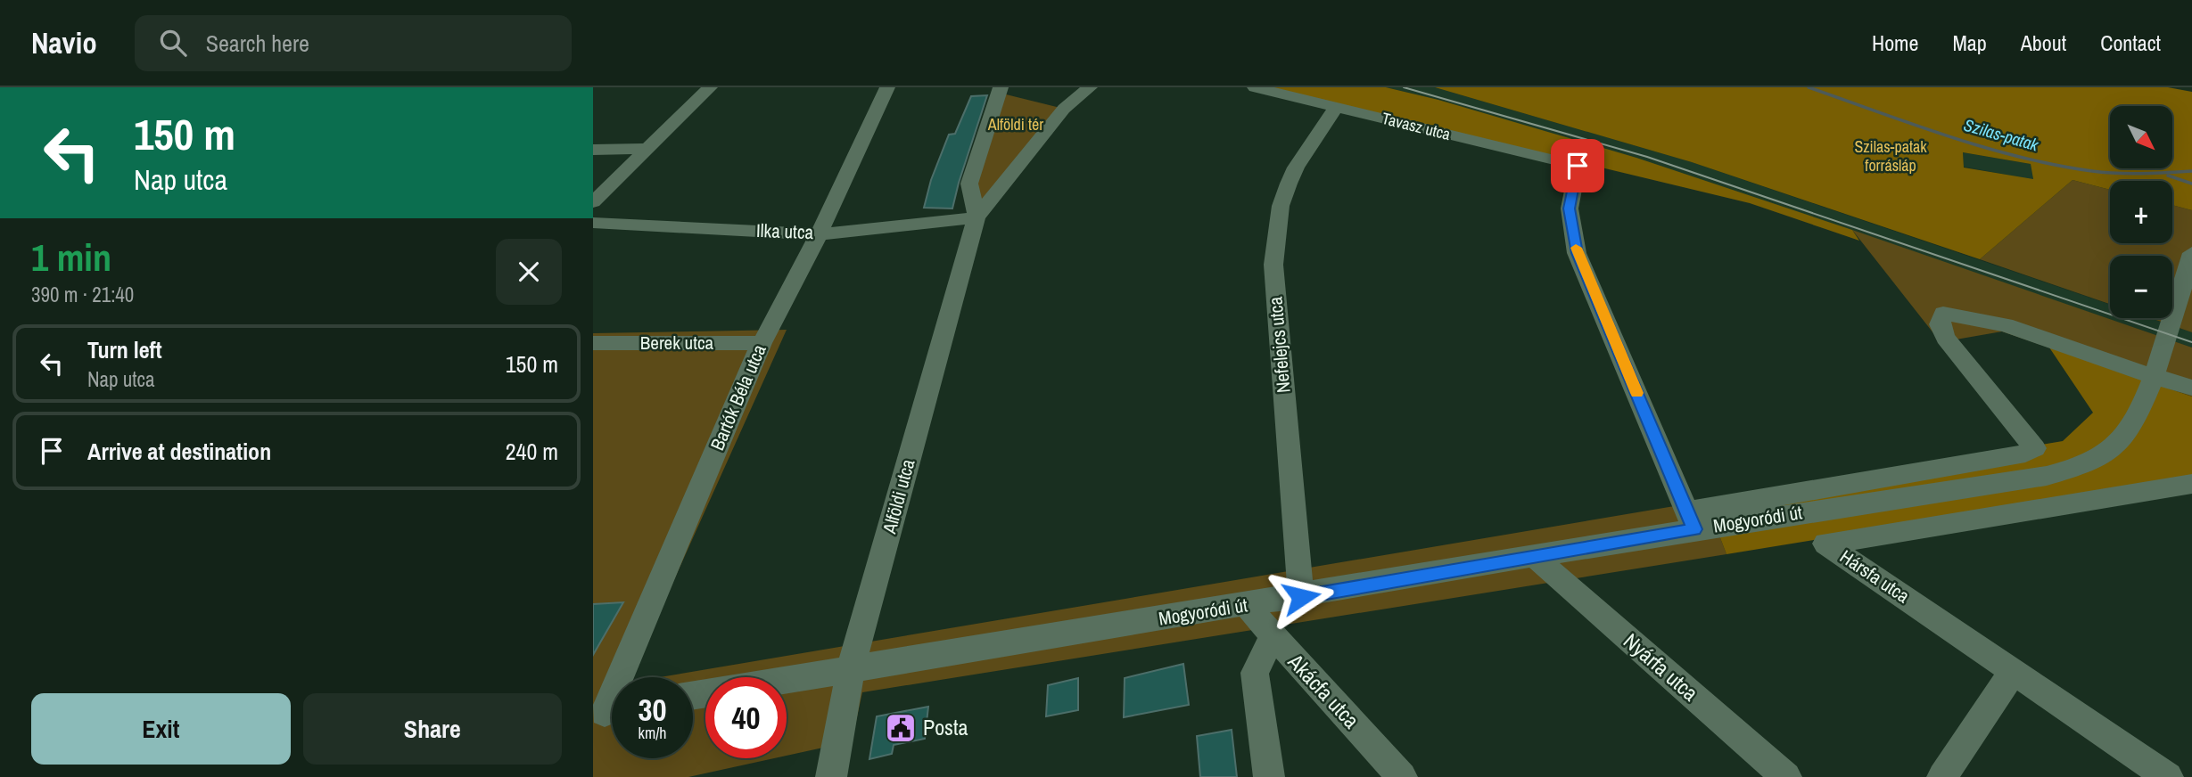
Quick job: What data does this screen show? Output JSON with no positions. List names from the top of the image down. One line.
{"streets":{"street":["Tavasz utca","Ilka utca","Berek utca","Nefelejcs utca","Bartók Béla utca","Alföldi utca","Mogyoródi út","Hársfa utca","Nyárfa utca","Akácfa utca"]},"crossings":[["Tavasz utca","Nefelejcs utca"],["Ilka utca","Bartók Béla utca"],["Ilka utca","Alföldi utca"],["Berek utca","Bartók Béla utca"],["Nefelejcs utca","Mogyoródi út"],["Alföldi utca","Mogyoródi út"],["Mogyoródi út","Nyárfa utca"],["Mogyoródi út","Akácfa utca"]],"water":["Szilas-patak"],"parks":["Alföldi tér","Szilas-patak forrásláp"],"places":{"public building":["Posta"]},"north":"bottom right","page":{"header":"Navio","search":"Search here","nav":["Home","Map","About","Contact"],"turn":["150 m","Nap utca"],"map_buttons":["+","−"],"heading":["1 min","390 m · 21:40"],"list":[{"name":"Turn left","note":"Nap utca","value":"150 m"},{"name":"Arrive at destination","value":"240 m"}],"speed":"30 km/h","limit":"40","buttons":["Exit","Share"]}}
